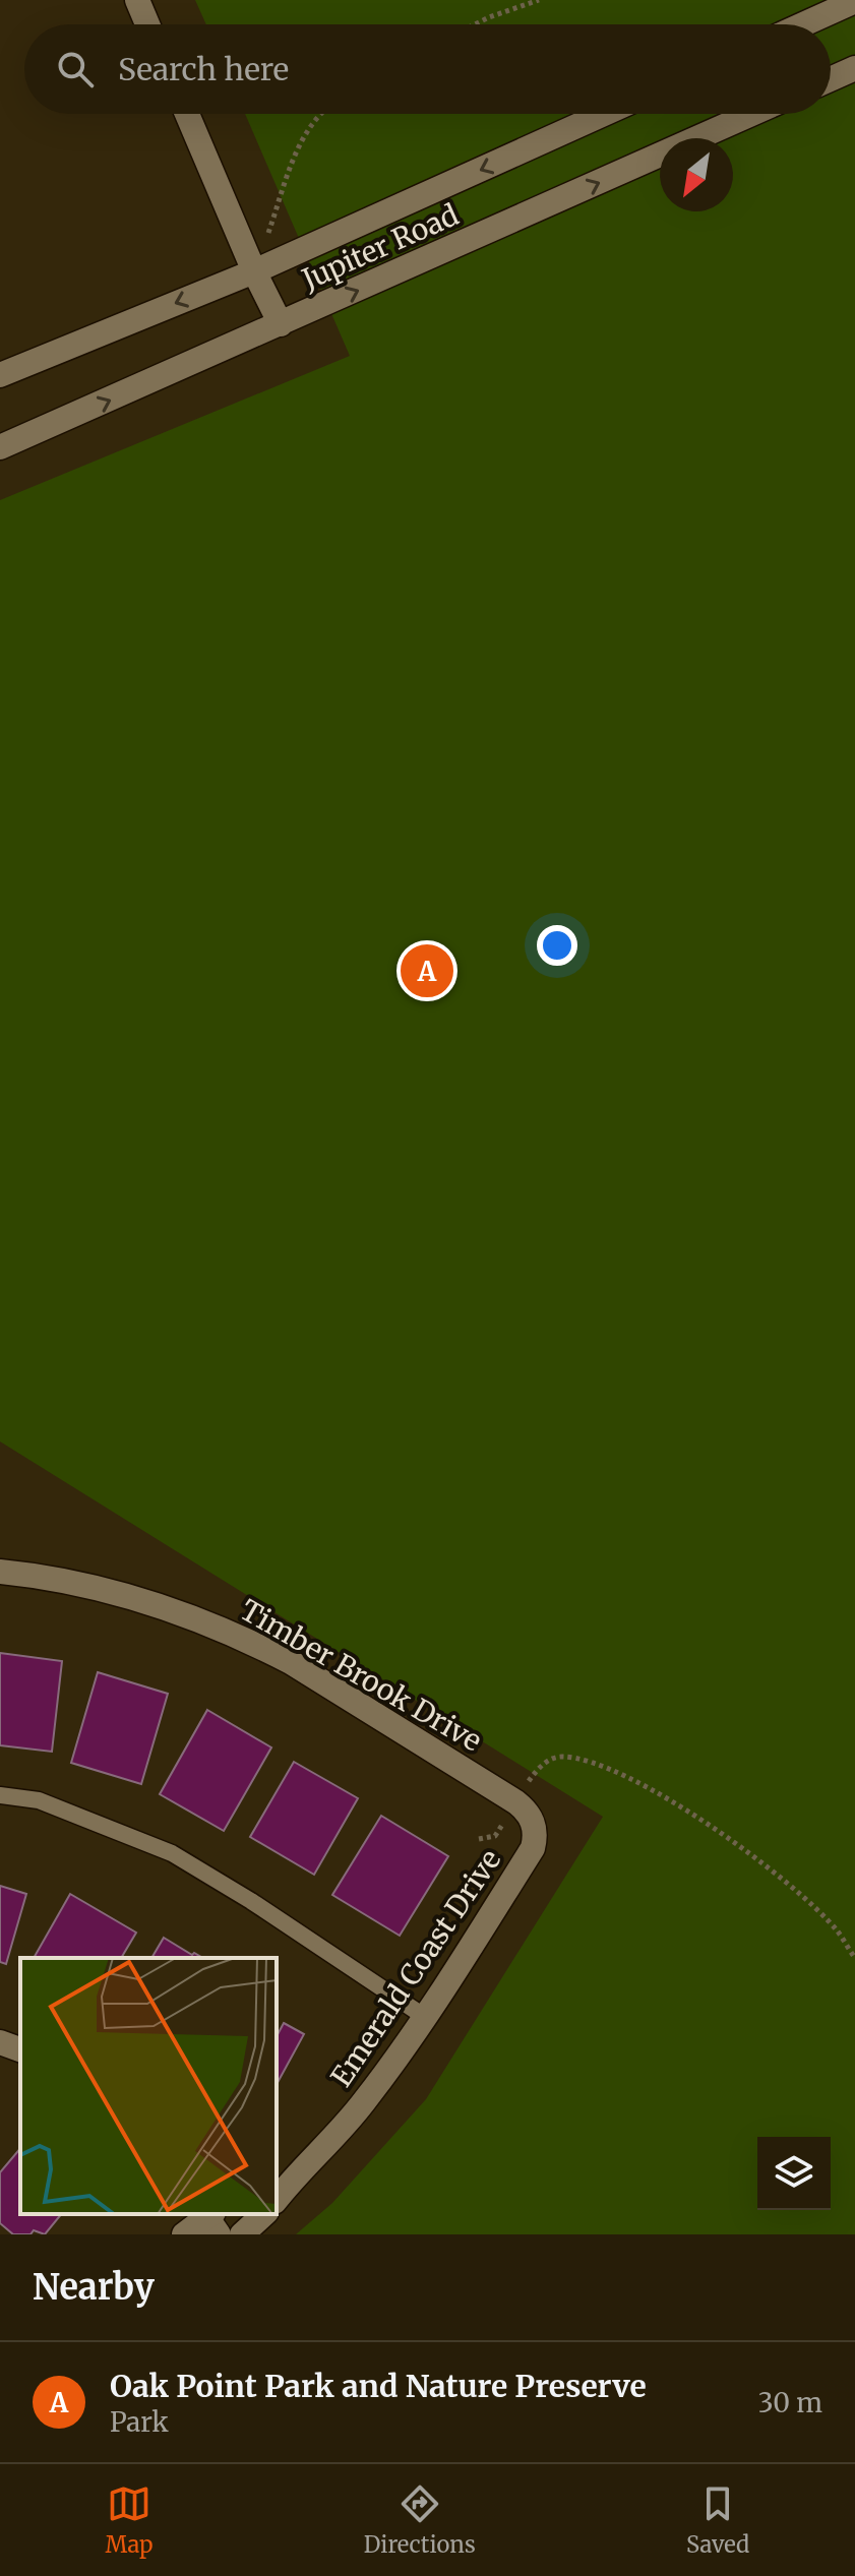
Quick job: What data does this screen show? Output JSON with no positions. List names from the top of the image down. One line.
{"streets":{"main road":["Jupiter Road","Timber Brook Drive","Emerald Coast Drive"]},"crossings":[["Timber Brook Drive","Emerald Coast Drive"]],"north":"bottom left","page":{"search":"Search here","pins":"A","heading":"Nearby","list":[{"mark":"A","name":"Oak Point Park and Nature Preserve","note":"Park","value":"30 m"}],"nav":["Map","Directions","Saved"]}}
